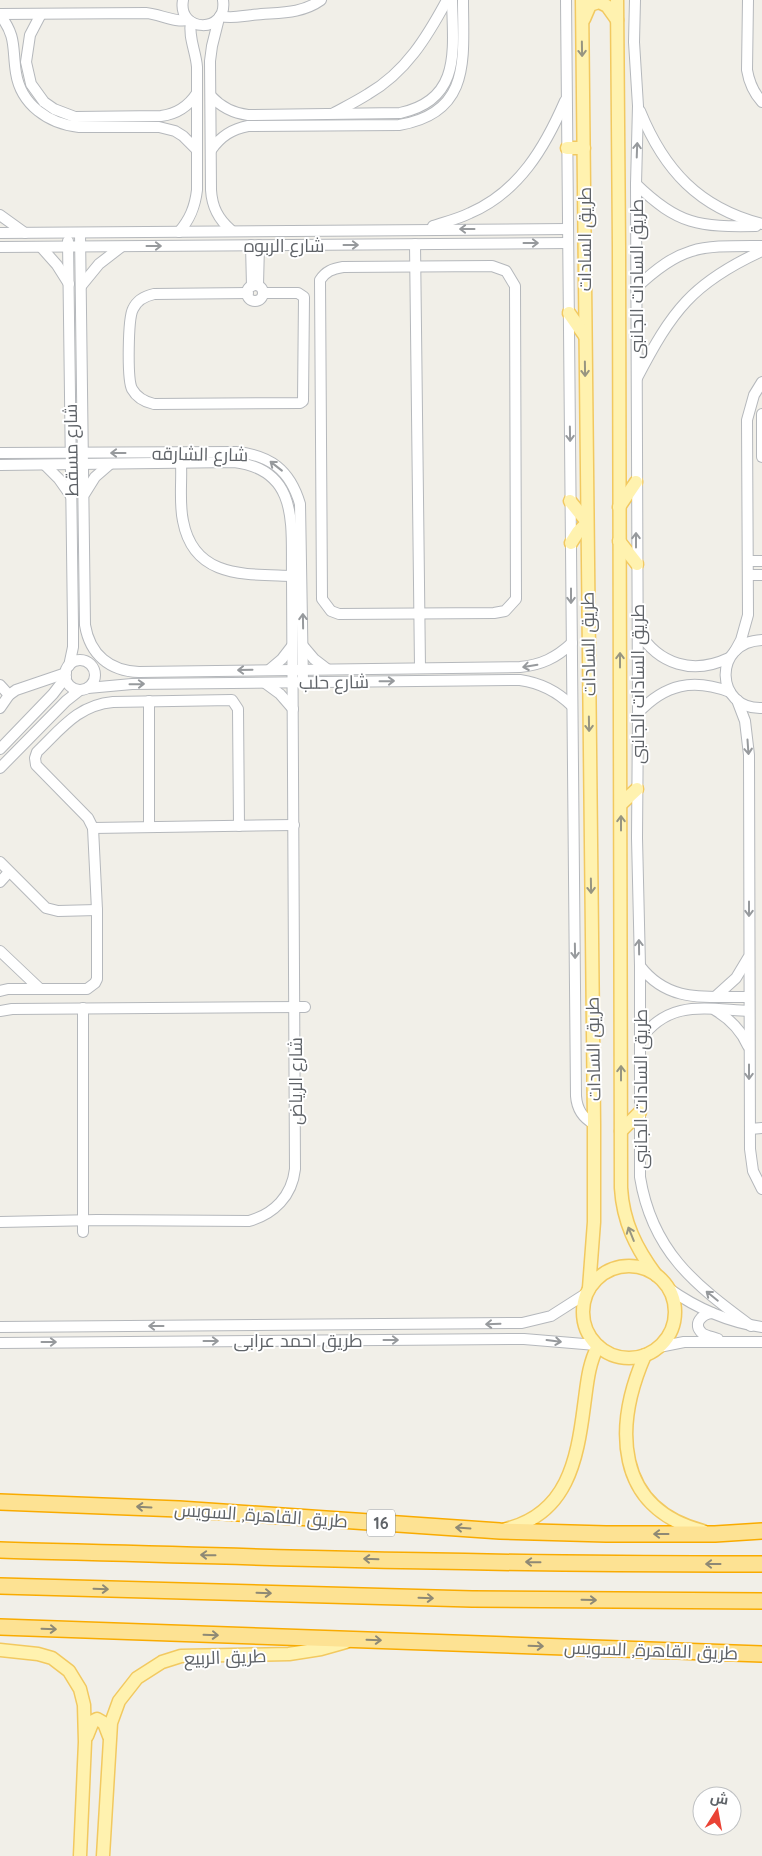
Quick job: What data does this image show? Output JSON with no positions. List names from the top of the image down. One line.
{"streets":{"highway":["طريق القاهرة, السويس","16"],"main road":["طريق السادات","طريق الربيع"],"street":["شارع الربوه","طريق السادات الجانبى","شارع مسقط","شارع الشارقه","شارع حلب","شارع الرياض","طريق احمد عرابى"]},"crossings":[["طريق السادات","طريق احمد عرابى"],["شارع الربوه","شارع مسقط"],["شارع مسقط","شارع الشارقه"],["شارع مسقط","شارع حلب"],["شارع الشارقه","شارع حلب"],["شارع الشارقه","شارع الرياض"],["شارع حلب","شارع الرياض"],["طريق القاهرة, السويس","طريق الربيع"]],"north":"top"}
